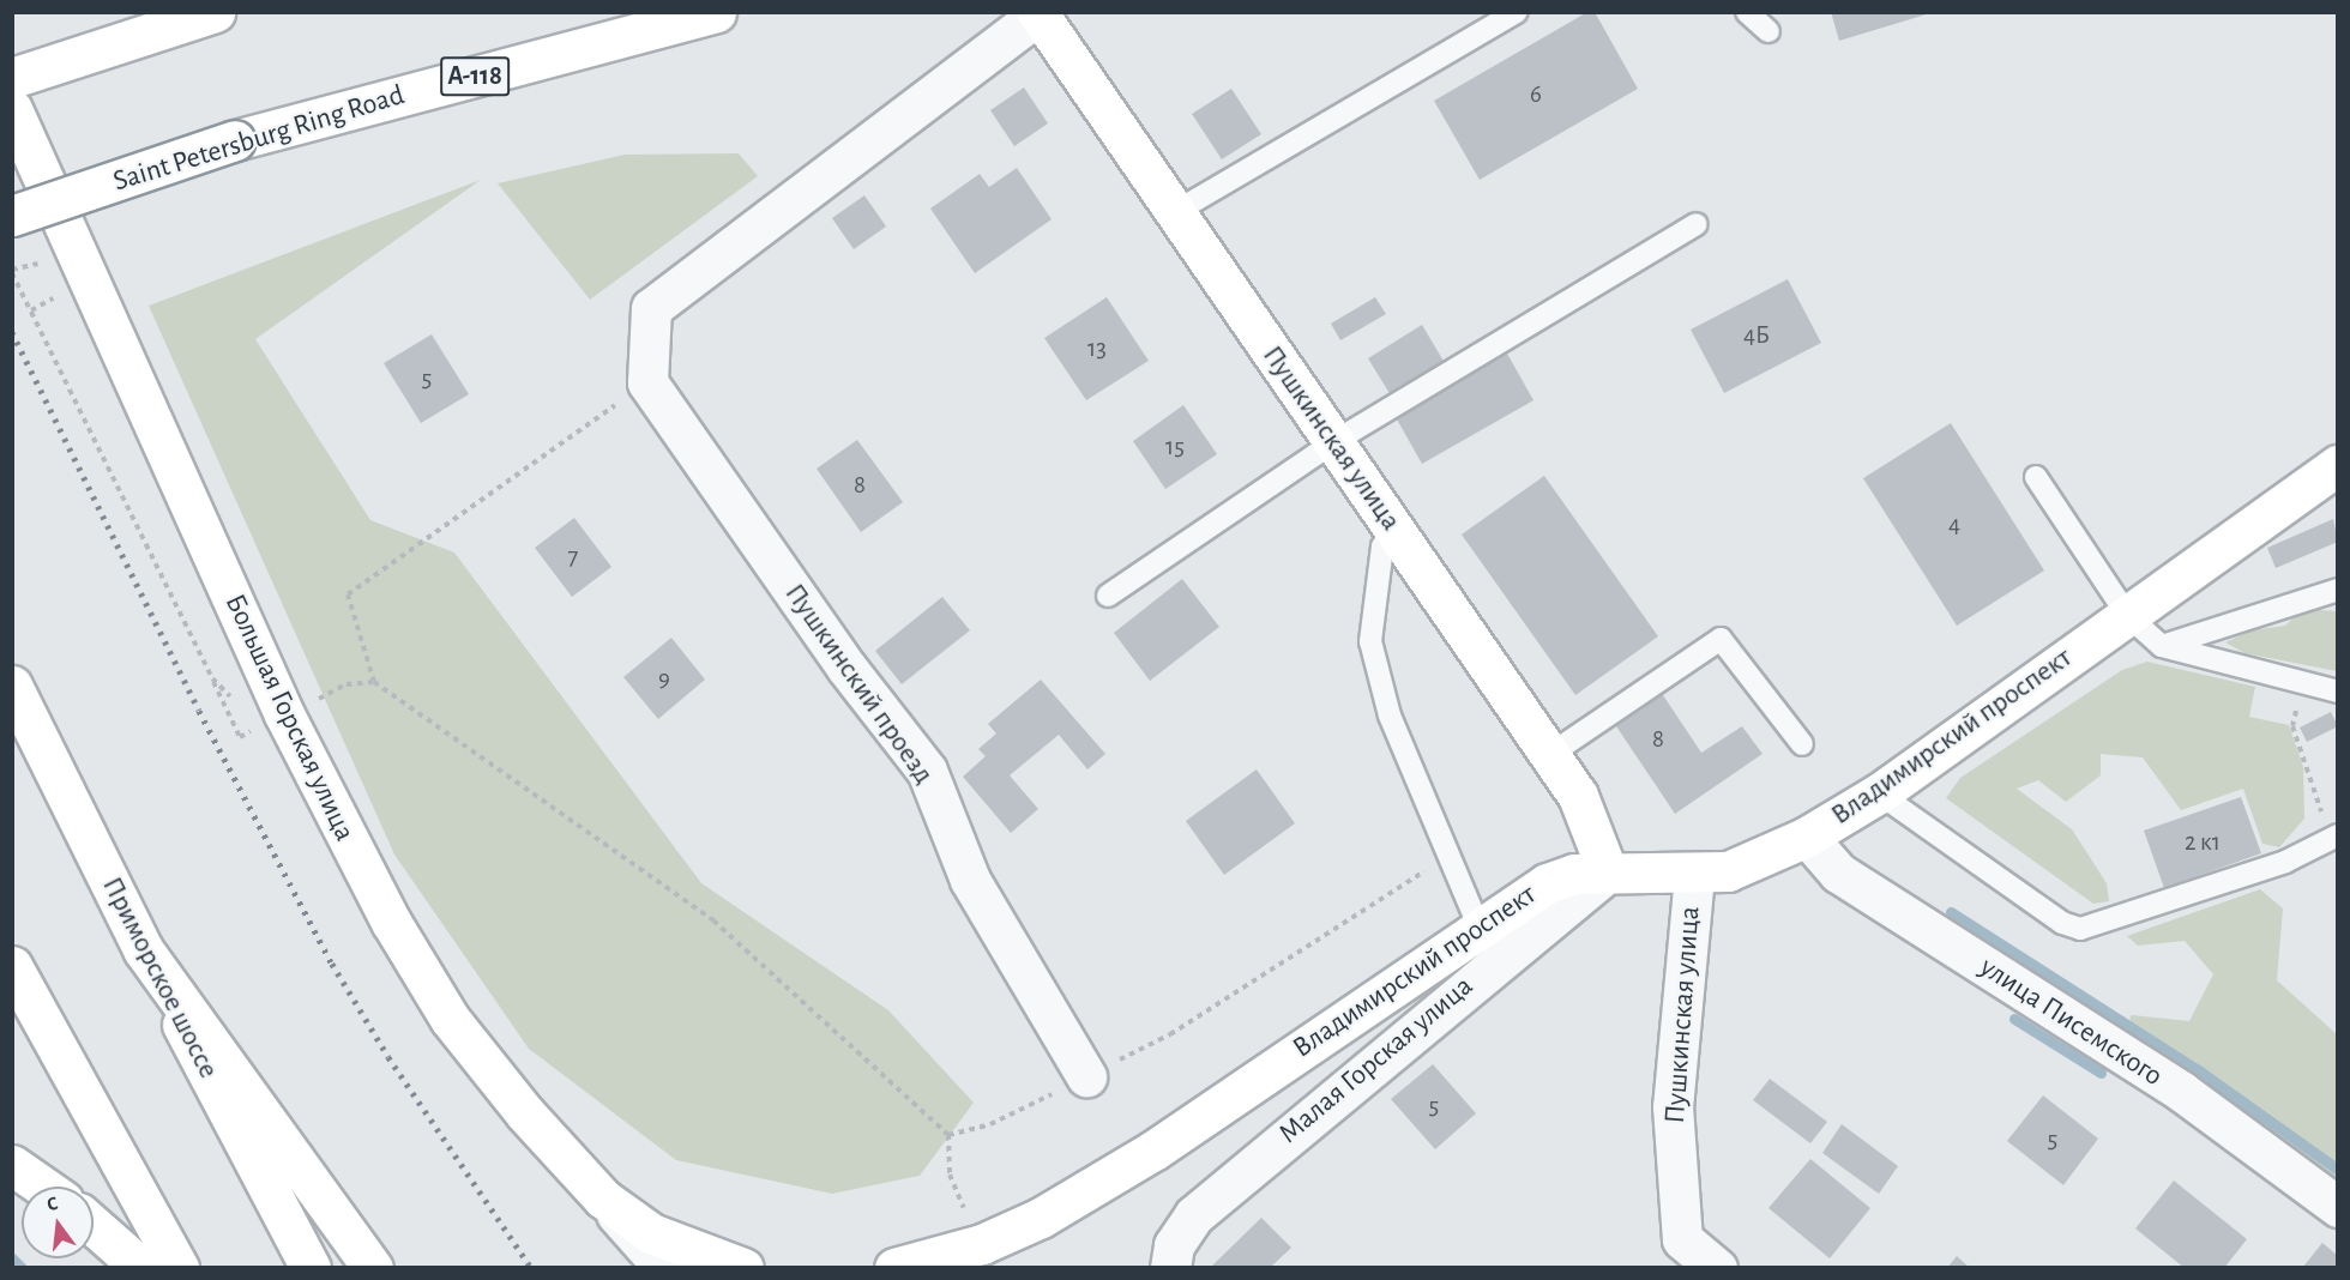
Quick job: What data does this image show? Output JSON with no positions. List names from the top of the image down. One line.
{"streets":{"main road":["А-118","Saint Petersburg Ring Road","Пушкинская улица","Большая Горская улица","Владимирский проспект","Приморское шоссе"],"street":["Пушкинский проезд","улица Писемского","Малая Горская улица"]},"crossings":[["Пушкинская улица","Владимирский проспект"],["Пушкинская улица","Малая Горская улица"],["Владимирский проспект","улица Писемского"],["Владимирский проспект","Малая Горская улица"]],"house_numbers":["6","4Б","13","5","15","8","4","7","9","8","2 к1","5","5"],"north":"top"}
